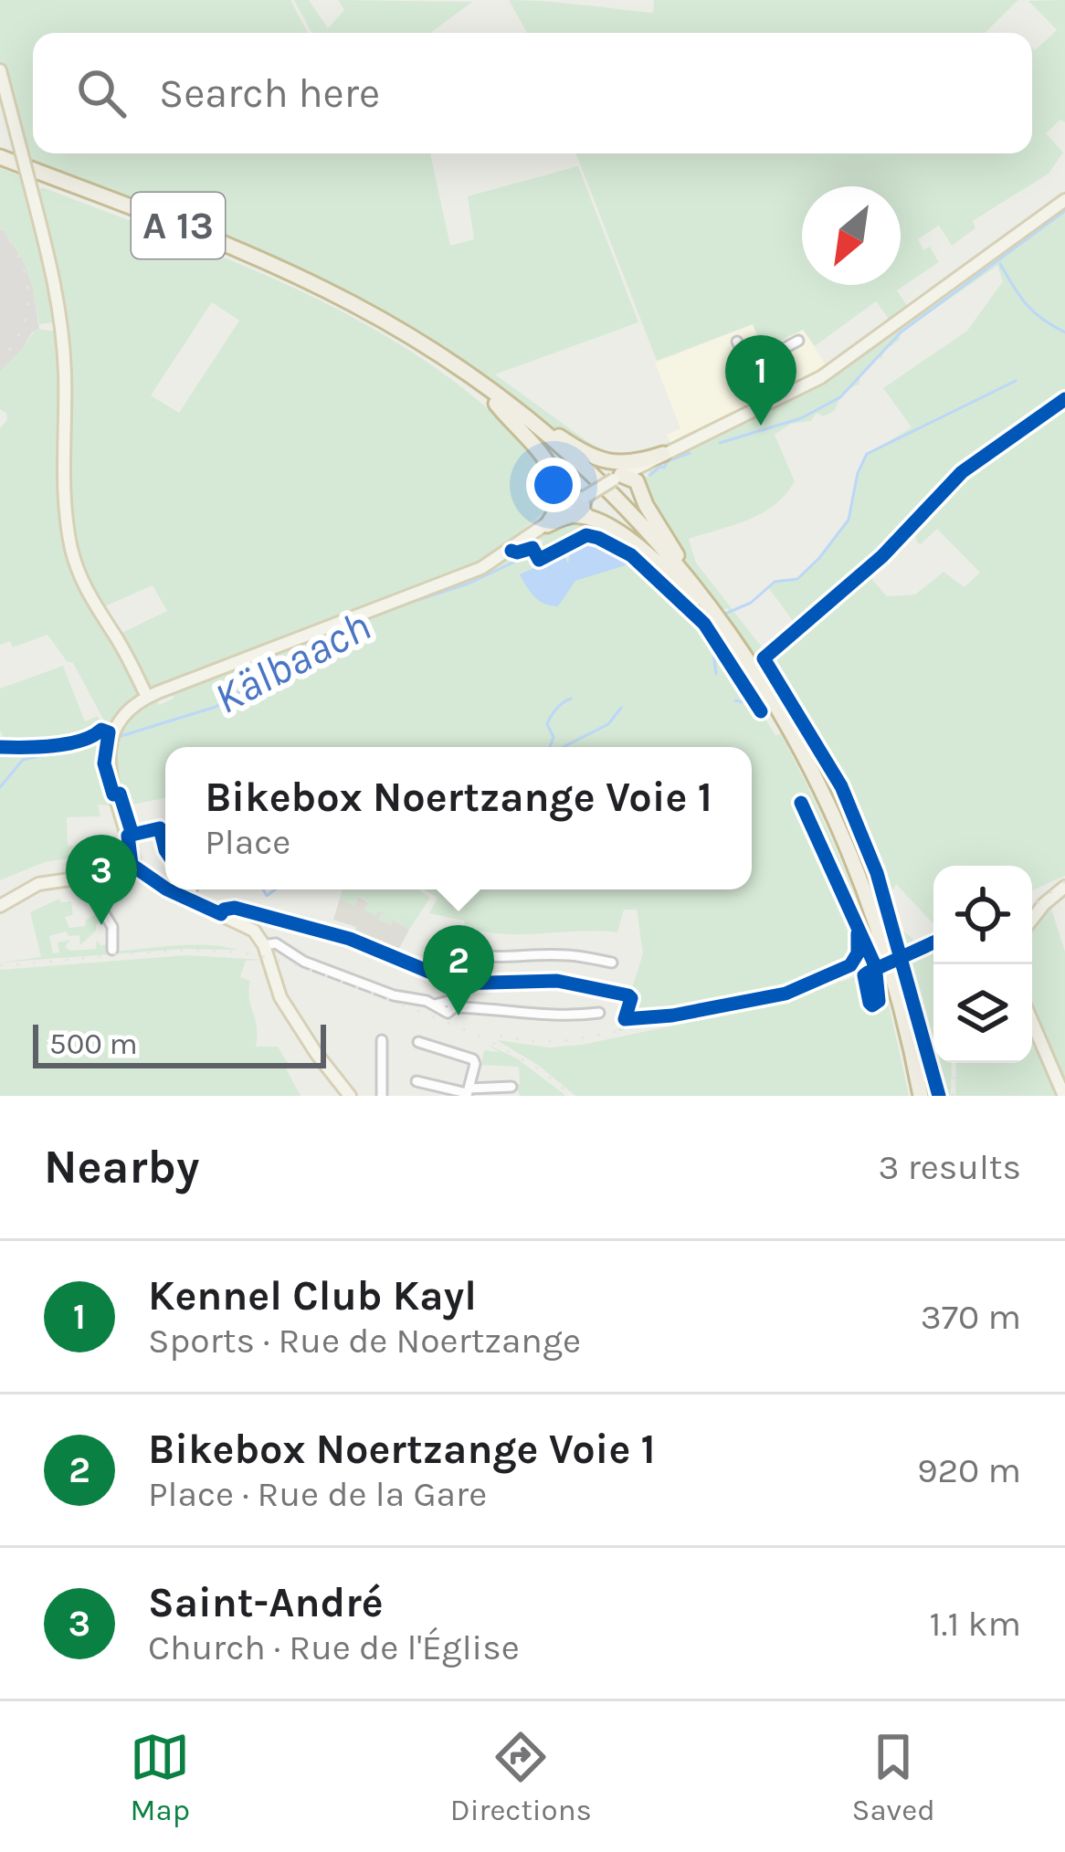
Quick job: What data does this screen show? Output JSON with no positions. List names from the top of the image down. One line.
{"streets":{"highway":["A 13"]},"water":["Kälbaach"],"scale_bar":"500 m","north":"bottom left","page":{"search":"Search here","pins":["1","3","2"],"popup":["Bikebox Noertzange Voie 1","Place"],"scale":"500 m","heading":["Nearby","3 results"],"list":[{"mark":"1","name":"Kennel Club Kayl","note":"Sports · Rue de Noertzange","value":"370 m"},{"mark":"2","name":"Bikebox Noertzange Voie 1","note":"Place · Rue de la Gare","value":"920 m"},{"mark":"3","name":"Saint-André","note":"Church · Rue de l'Église","value":"1.1 km"}],"nav":["Map","Directions","Saved"]}}
